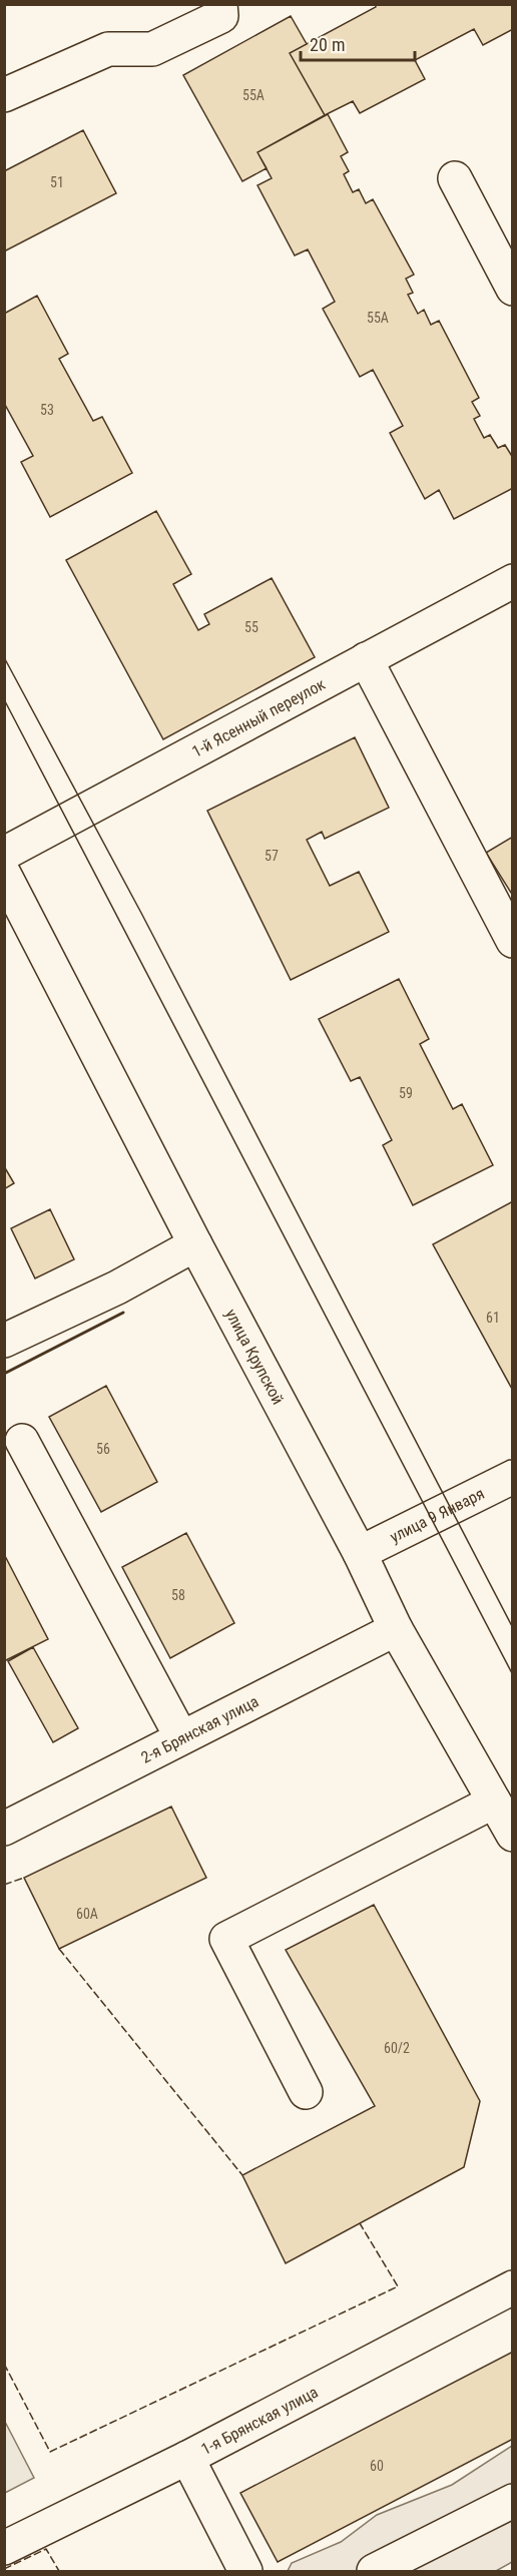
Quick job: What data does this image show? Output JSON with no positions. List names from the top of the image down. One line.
{"streets":{"street":["1-й Ясенный переулок","улица Крупской","улица 9 Января","2-я Брянская улица","1-я Брянская улица"]},"crossings":[["улица Крупской","улица 9 Января"],["улица Крупской","2-я Брянская улица"]],"house_numbers":["55А","51","55А","53","55","57","59","61","56","58","60А","60/2","60"],"scale_bar":"20 m"}
